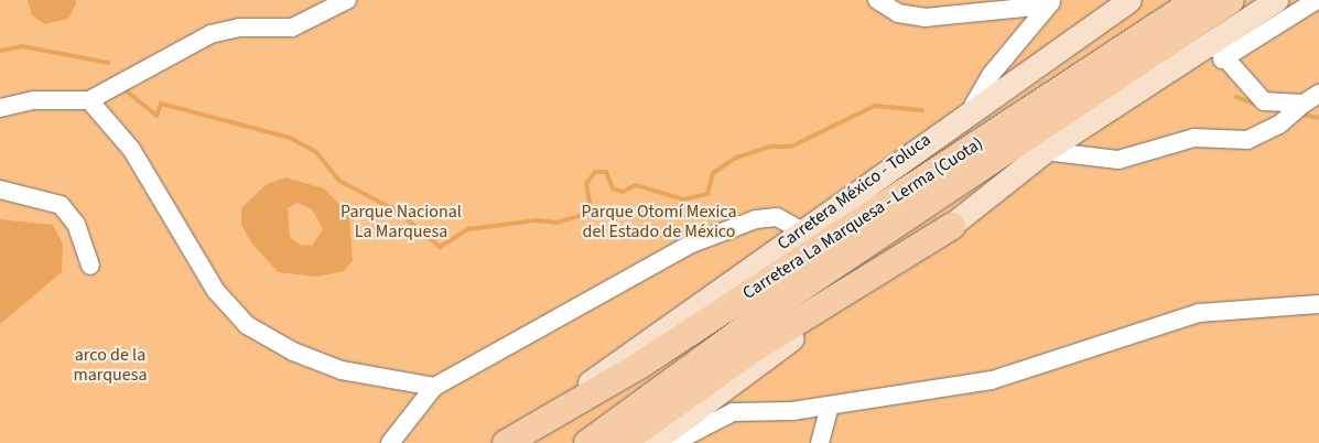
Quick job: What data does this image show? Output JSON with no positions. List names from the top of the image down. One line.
{"streets":{"highway":["Carretera La Marquesa - Lerma (Cuota)"],"main road":["Carretera México - Toluca"]},"crossings":[["Carretera México - Toluca","Carretera La Marquesa - Lerma (Cuota)"]],"parks":["Parque Nacional La Marquesa","Parque Otomí Mexica del Estado de México","arco de la marquesa"]}
